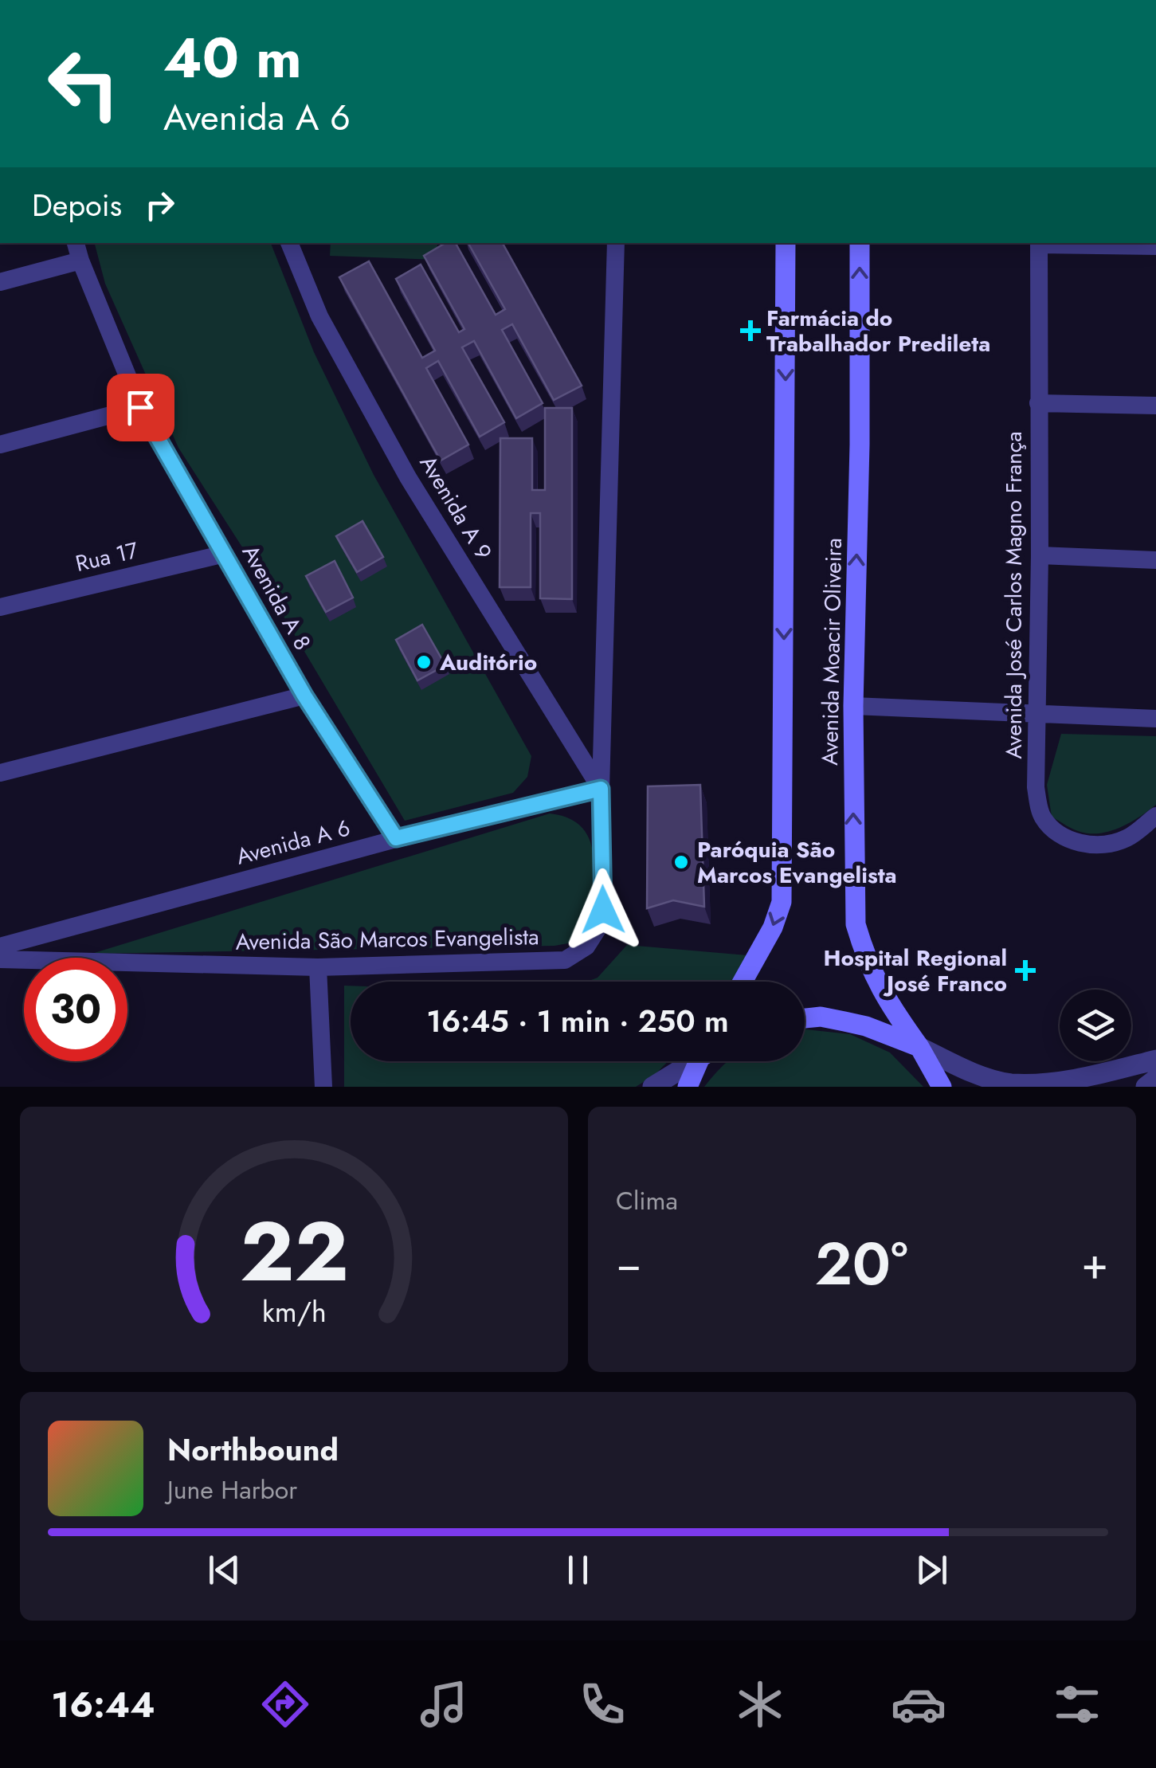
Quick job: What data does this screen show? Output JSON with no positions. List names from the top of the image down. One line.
{"streets":{"main road":["Avenida Moacir Oliveira"],"street":["Avenida A 9","Rua 17","Avenida José Carlos Magno França","Avenida A 8","Avenida A 6","Avenida São Marcos Evangelista"]},"crossings":[["Avenida A 9","Avenida A 6"],["Avenida A 9","Avenida São Marcos Evangelista"],["Rua 17","Avenida A 8"],["Avenida A 8","Avenida A 6"],["Avenida A 6","Avenida São Marcos Evangelista"]],"places":{"health":["Farmácia do Trabalhador Predileta","Hospital Regional José Franco"],"other":["Auditório","Paróquia São Marcos Evangelista"]},"page":{"turn":["40 m","Avenida A 6"],"then":"Depois","limit":"30","trip":"16:45 · 1 min · 250 m","tile":"Clima","heat":["−","20°","+"],"song":["Northbound","June Harbor"],"tabs":"16:44","gauge":["22","km/h"]}}
